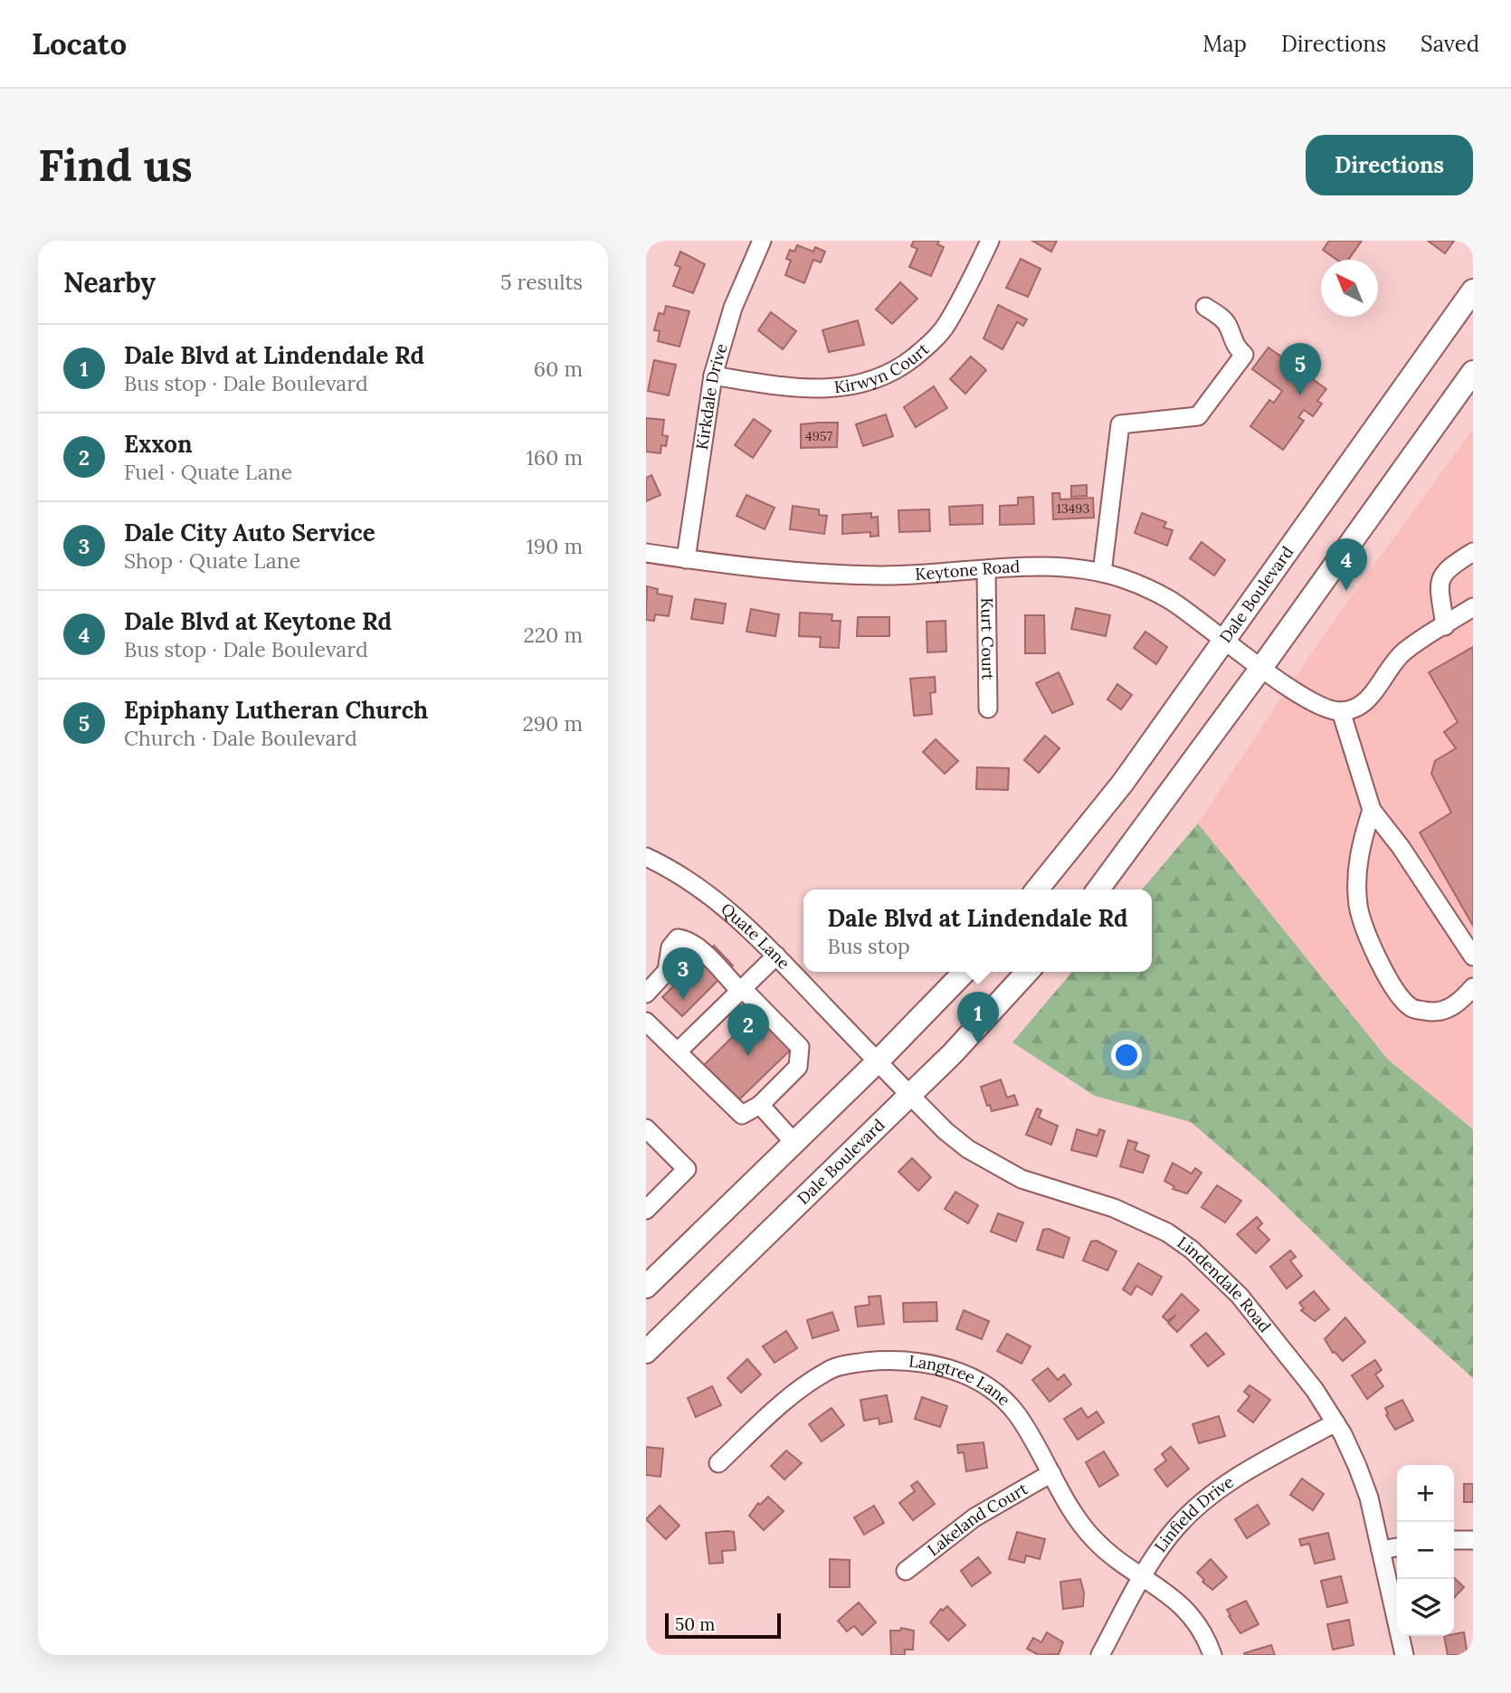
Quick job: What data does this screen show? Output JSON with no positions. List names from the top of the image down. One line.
{"streets":{"main road":["Dale Boulevard"],"street":["Kirwyn Court","Kirkdale Drive","Keytone Road","Kurt Court","Quate Lane","Lindendale Road","Langtree Lane","Linfield Drive","Lakeland Court"]},"crossings":[["Kirwyn Court","Kirkdale Drive"],["Kirkdale Drive","Keytone Road"],["Keytone Road","Dale Boulevard"],["Keytone Road","Kurt Court"],["Dale Boulevard","Lindendale Road"],["Quate Lane","Lindendale Road"],["Lindendale Road","Linfield Drive"],["Langtree Lane","Linfield Drive"],["Langtree Lane","Lakeland Court"]],"house_numbers":["4957","13493"],"scale_bar":"50 m","north":"top left","page":{"header":"Locato","nav":["Map","Directions","Saved"],"buttons":"Directions","title":"Find us","heading":["Nearby","5 results"],"list":[{"mark":"1","name":"Dale Blvd at Lindendale Rd","note":"Bus stop · Dale Boulevard","value":"60 m"},{"mark":"2","name":"Exxon","note":"Fuel · Quate Lane","value":"160 m"},{"mark":"3","name":"Dale City Auto Service","note":"Shop · Quate Lane","value":"190 m"},{"mark":"4","name":"Dale Blvd at Keytone Rd","note":"Bus stop · Dale Boulevard","value":"220 m"},{"mark":"5","name":"Epiphany Lutheran Church","note":"Church · Dale Boulevard","value":"290 m"}],"pins":["5","4","3","1","2"],"popup":["Dale Blvd at Lindendale Rd","Bus stop"],"map_buttons":["+","−"],"scale":"50 m"}}
